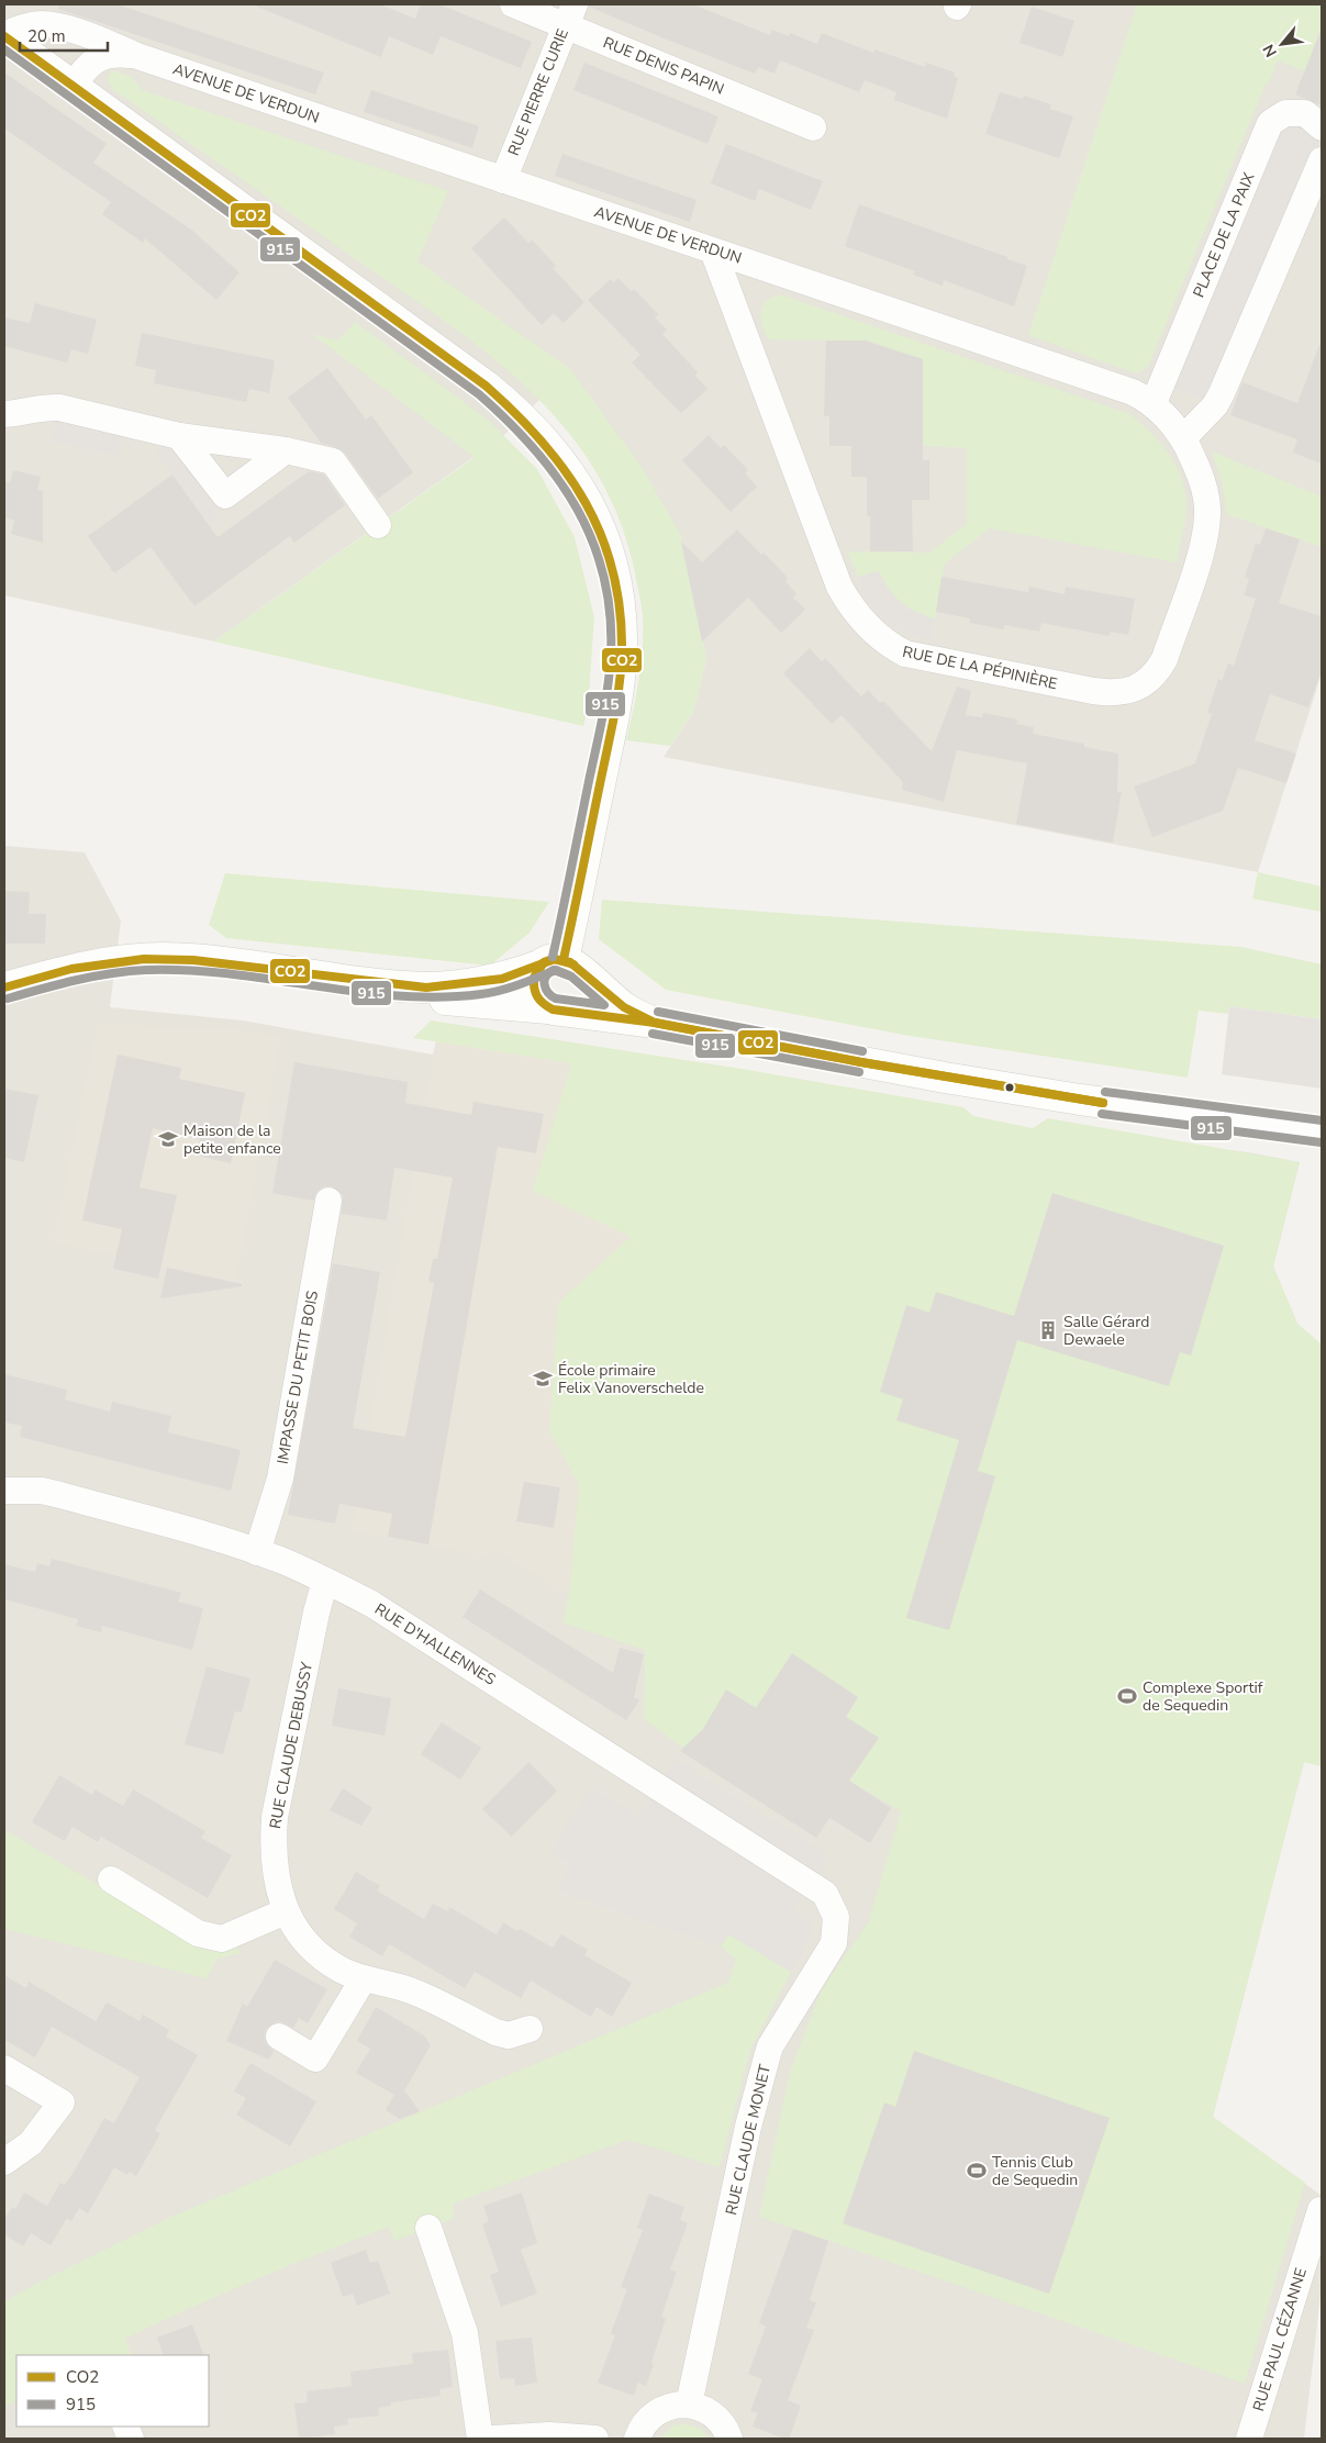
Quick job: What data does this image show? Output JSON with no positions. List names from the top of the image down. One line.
{"streets":{"street":["RUE DENIS PAPIN","RUE PIERRE CURIE","AVENUE DE VERDUN","PLACE DE LA PAIX","RUE DE LA PÉPINIÈRE","IMPASSE DU PETIT BOIS","RUE D'HALLENNES","RUE CLAUDE DEBUSSY","RUE CLAUDE MONET","RUE PAUL CÉZANNE"]},"crossings":[["RUE DENIS PAPIN","RUE PIERRE CURIE"],["RUE PIERRE CURIE","AVENUE DE VERDUN"],["AVENUE DE VERDUN","PLACE DE LA PAIX"],["AVENUE DE VERDUN","RUE DE LA PÉPINIÈRE"],["IMPASSE DU PETIT BOIS","RUE D'HALLENNES"],["RUE D'HALLENNES","RUE CLAUDE DEBUSSY"],["RUE D'HALLENNES","RUE CLAUDE MONET"]],"places":{"school or university":["Maison de la petite enfance","École primaire Felix Vanoverschelde"],"building":["Salle Gérard Dewaele"],"sports":["Complexe Sportif de Sequedin","Tennis Club de Sequedin"]},"lines":["transit line CO2","transit line 915"],"legend":["CO2","915"],"scale_bar":"20 m","north":"bottom left"}
